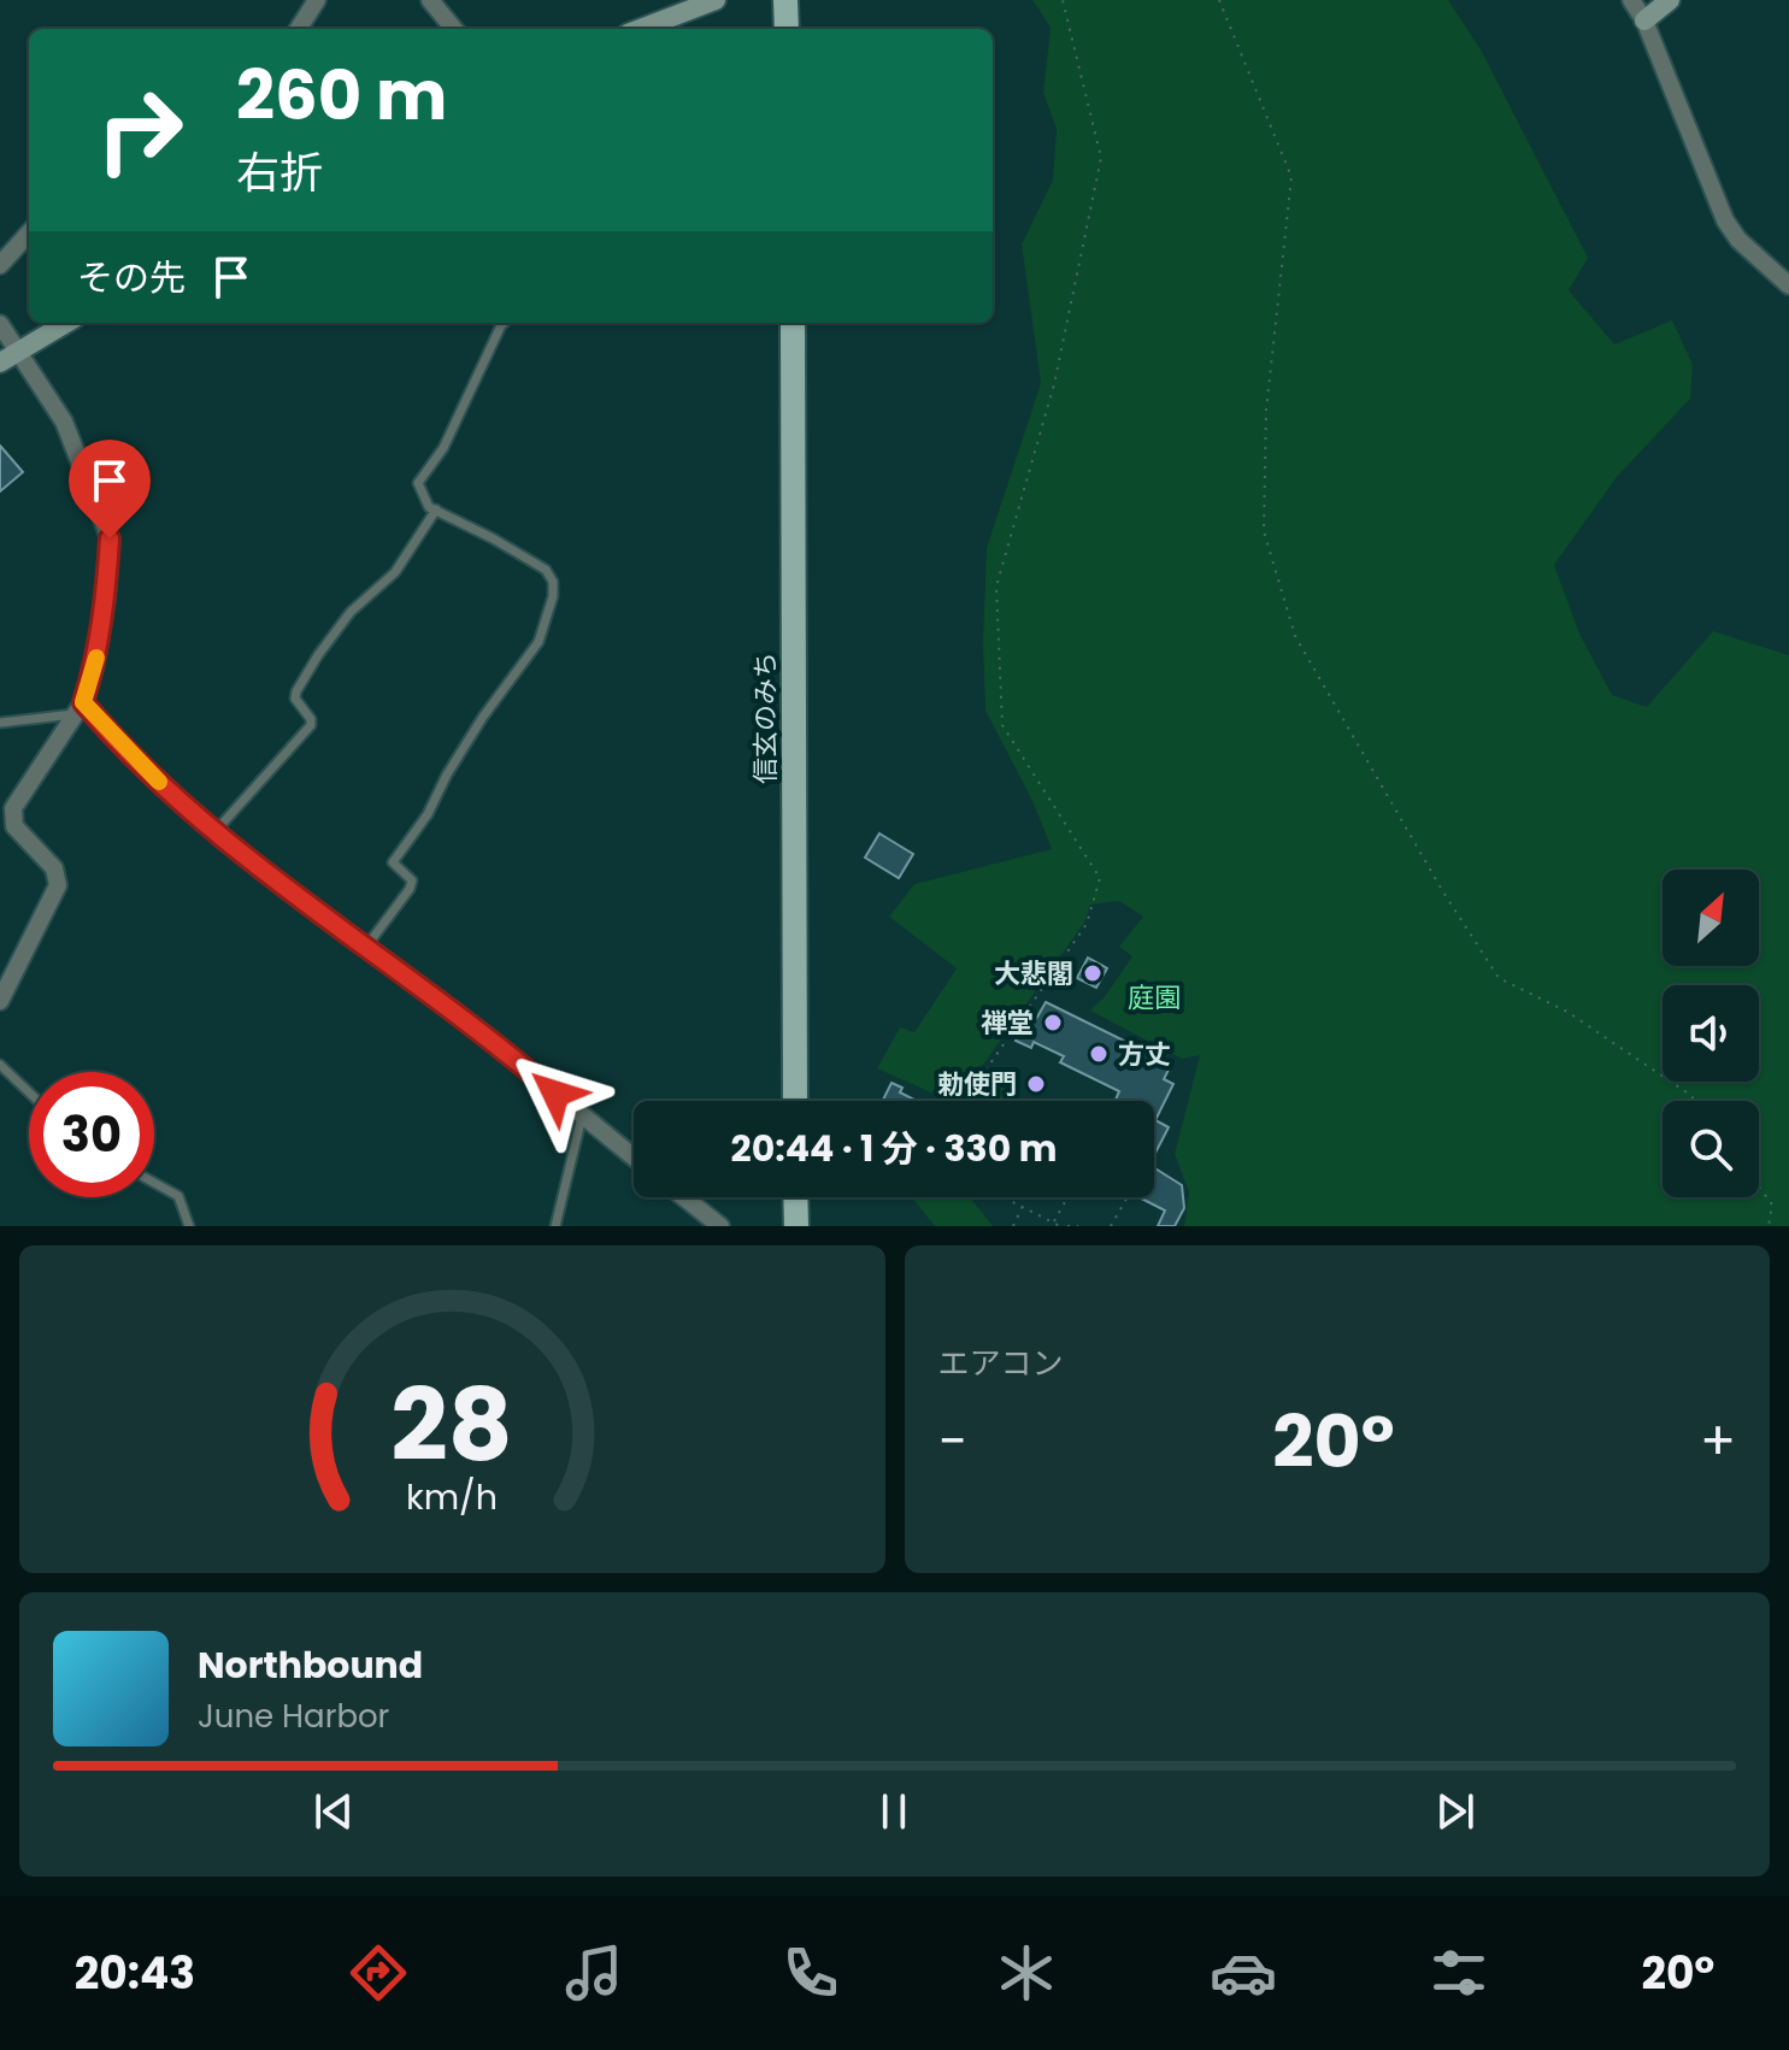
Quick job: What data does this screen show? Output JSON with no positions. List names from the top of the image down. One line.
{"streets":{"main road":["信玄のみち"]},"parks":["庭園"],"places":["大悲閣","禅堂","方丈","勅使門"],"north":"top right","page":{"turn":["260 m","右折"],"then":"その先","limit":"30","trip":"20:44 · 1 分 · 330 m","tile":"エアコン","heat":["−","20°","+"],"song":["Northbound","June Harbor"],"tabs":["20:43","20°"],"gauge":["28","km/h"]}}
